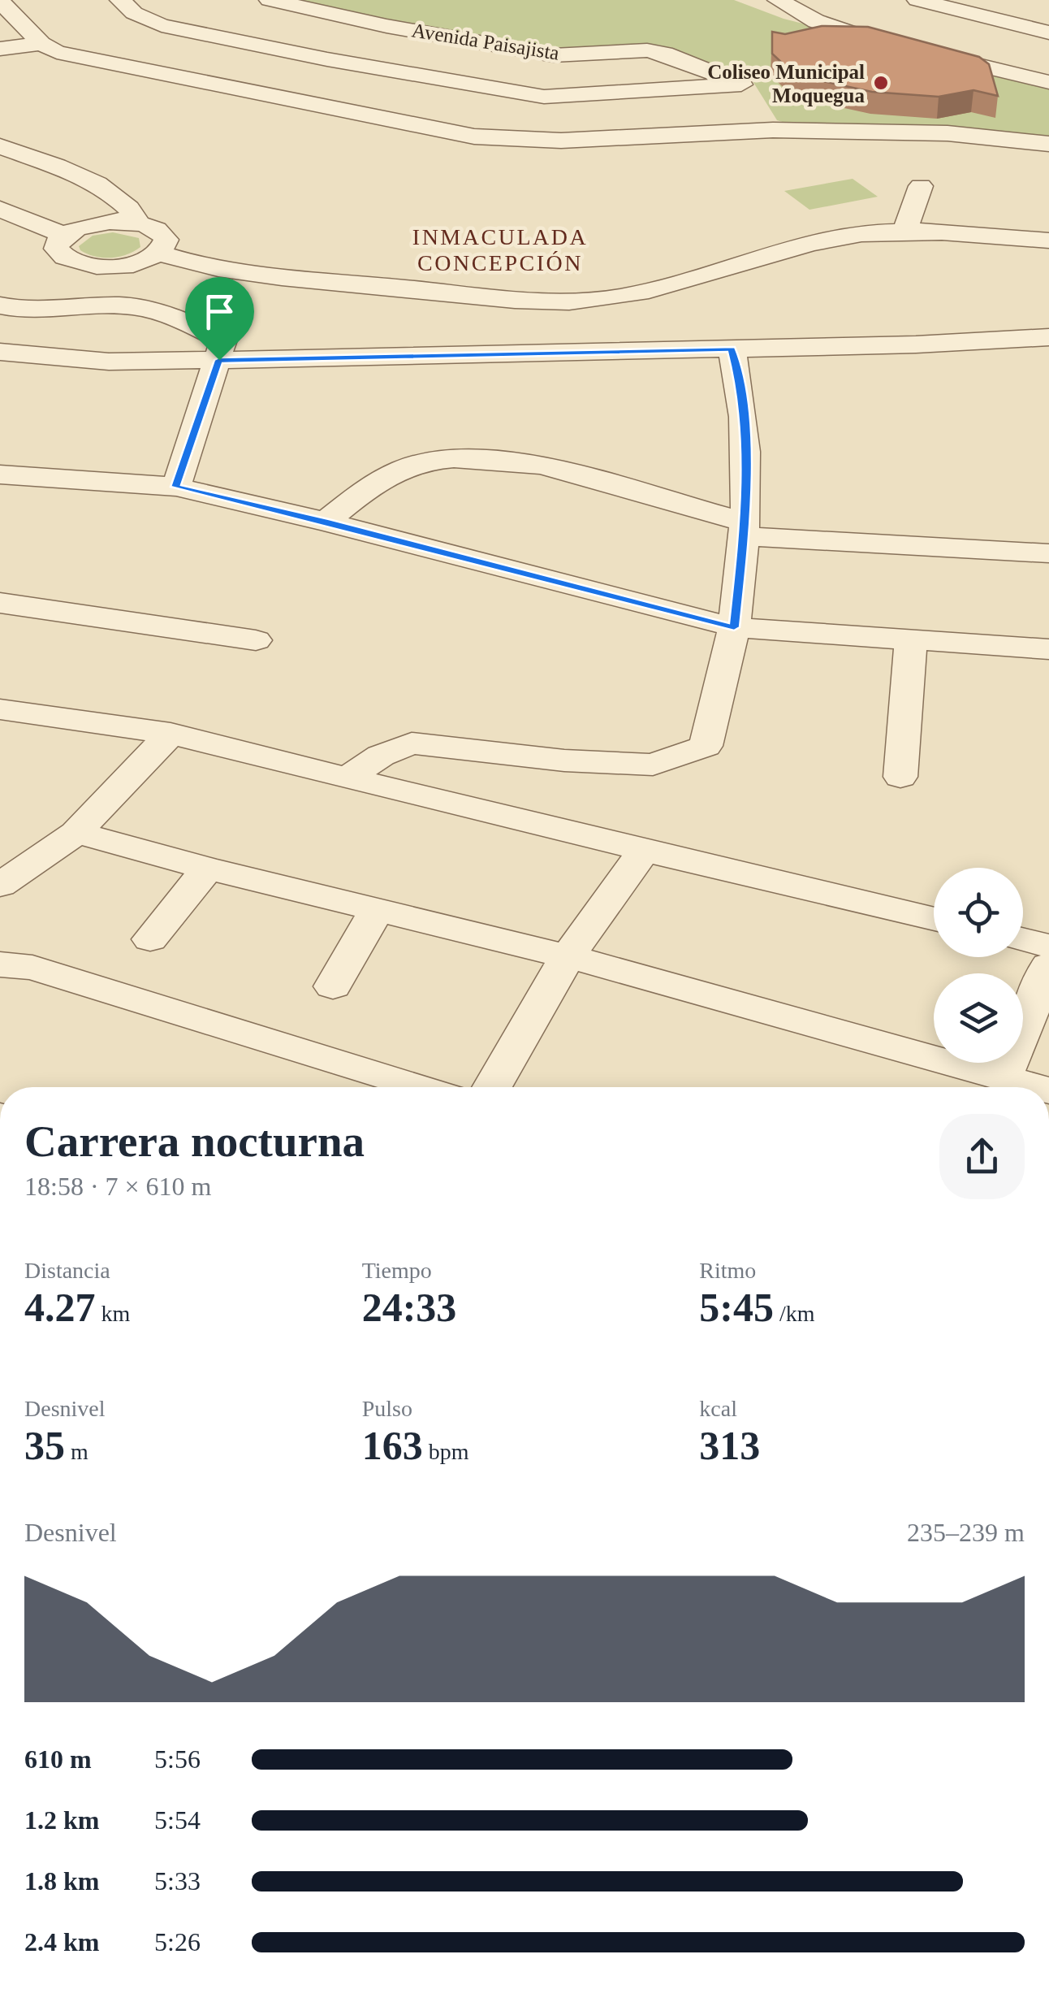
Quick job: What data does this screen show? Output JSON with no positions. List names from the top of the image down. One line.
{"streets":{"street":["Avenida Paisajista"]},"districts":["INMACULADA CONCEPCIÓN"],"places":["Coliseo Municipal Moquegua"],"page":{"heading":["Carrera nocturna","18:58 · 7 × 610 m"],"stats":[["Distancia","4.27 km"],["Tiempo","24:33"],["Ritmo","5:45 /km"],["Desnivel","35 m"],["Pulso","163 bpm"],["kcal","313"]],"chart":["Desnivel","235–239 m"],"list":[{"name":"610 m","note":"5:56"},{"name":"1.2 km","note":"5:54"},{"name":"1.8 km","note":"5:33"},{"name":"2.4 km","note":"5:26"}]}}
